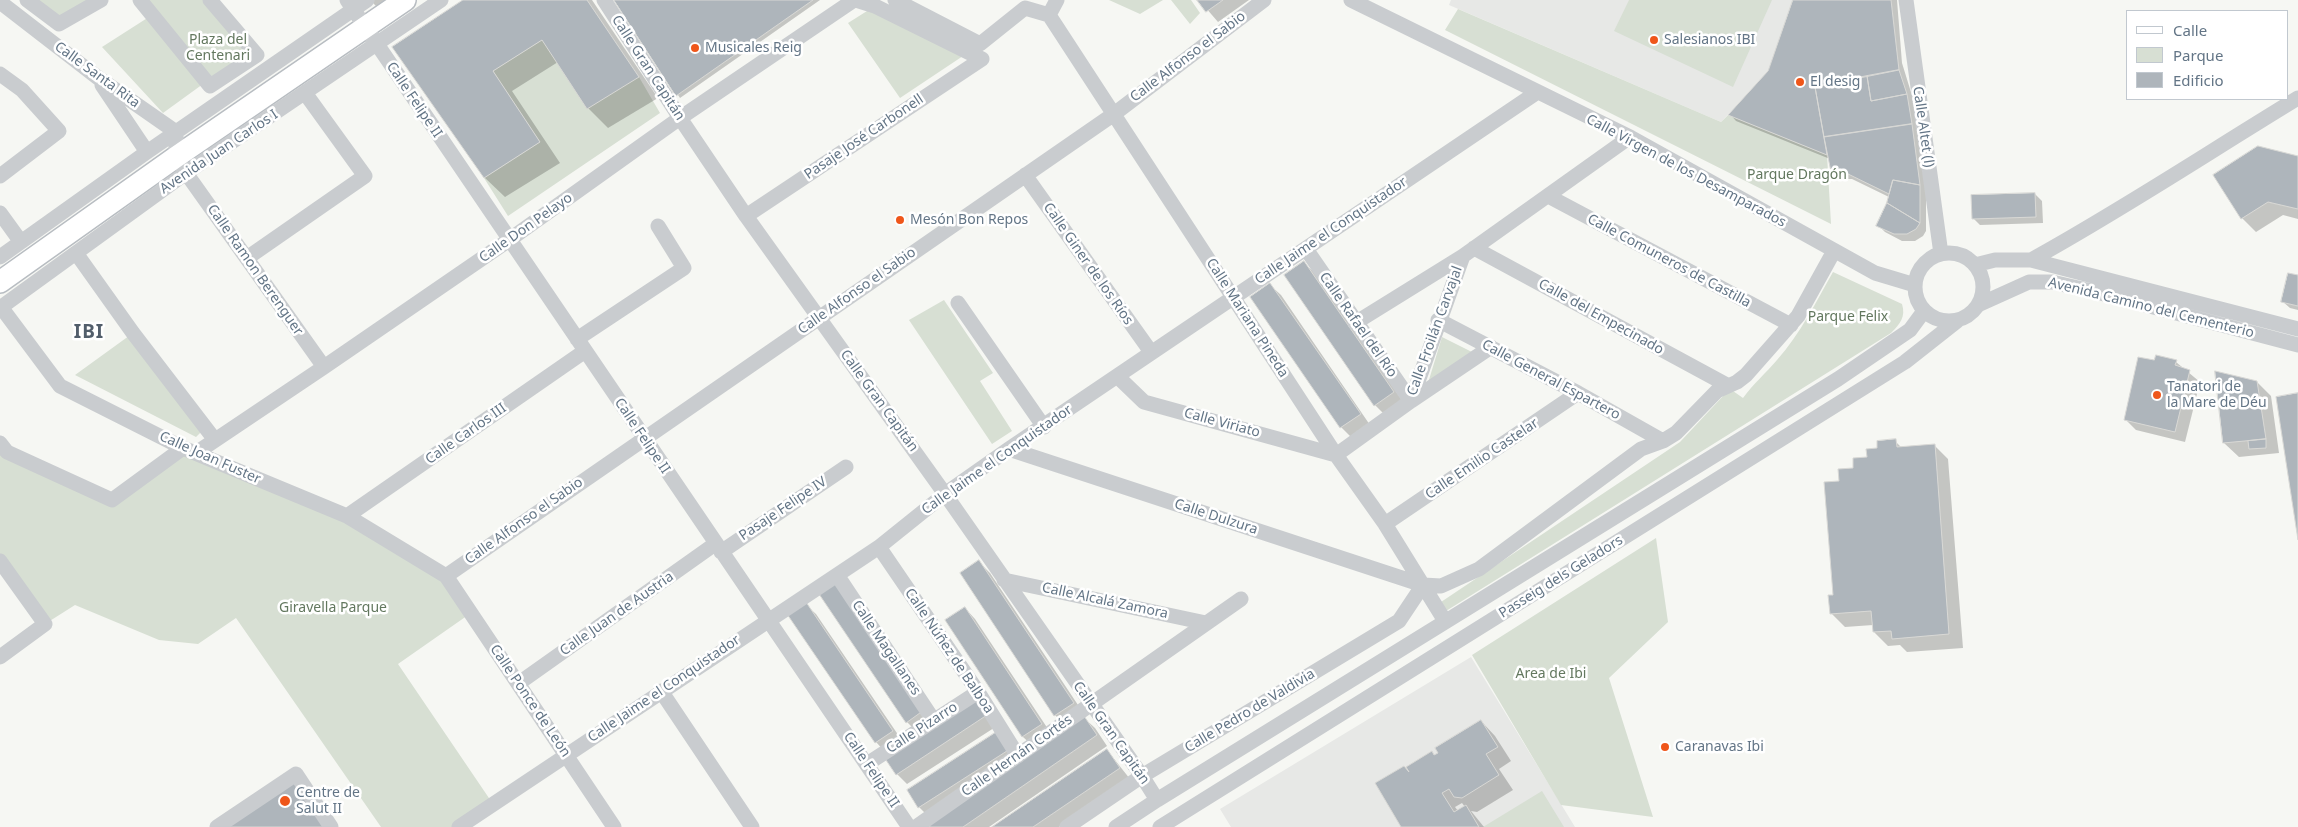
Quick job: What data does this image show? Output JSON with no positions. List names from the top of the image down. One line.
{"streets":{"main road":["Avenida Juan Carlos I"],"street":["Calle Alfonso el Sabio","Calle Gran Capitán","Calle Santa Rita","Calle Felipe II","Calle Altet (l)","Pasaje José Carbonell","Calle Virgen de los Desamparados","Calle Don Pelayo","Calle Jaime el Conquistador","Calle Comuneros de Castilla","Calle Giner de los Ríos","Calle Ramon Berenguer","Avenida Camino del Cementerio","Calle del Empecinado","Calle Mariana Pineda","Calle Rafael del Río","Calle Froilán Carvajal","Calle General Espartero","Calle Viriato","Calle Carlos III","Calle Joan Fuster","Calle Emilio Castelar","Pasaje Felipe IV","Calle Dulzura","Passeig dels Geladors","Calle Alcalá Zamora","Calle Juan de Austria","Calle Magallanes","Calle Núñez de Balboa","Calle Ponce de León","Calle Pedro de Valdivia","Calle Pizarro","Calle Hernán Cortés"]},"crossings":[["Calle Alfonso el Sabio","Calle Gran Capitán"],["Calle Alfonso el Sabio","Calle Felipe II"],["Calle Alfonso el Sabio","Calle Giner de los Ríos"],["Calle Alfonso el Sabio","Calle Mariana Pineda"],["Calle Alfonso el Sabio","Calle Joan Fuster"],["Calle Alfonso el Sabio","Calle Ponce de León"],["Calle Gran Capitán","Pasaje José Carbonell"],["Calle Gran Capitán","Calle Don Pelayo"],["Calle Gran Capitán","Calle Jaime el Conquistador"],["Calle Gran Capitán","Calle Alcalá Zamora"],["Calle Gran Capitán","Calle Pedro de Valdivia"],["Calle Gran Capitán","Calle Hernán Cortés"],["Calle Santa Rita","Avenida Juan Carlos I"],["Calle Felipe II","Avenida Juan Carlos I"],["Calle Felipe II","Calle Don Pelayo"],["Calle Felipe II","Calle Jaime el Conquistador"],["Calle Felipe II","Calle Carlos III"],["Calle Felipe II","Pasaje Felipe IV"],["Calle Felipe II","Calle Juan de Austria"],["Calle Felipe II","Calle Pizarro"],["Calle Altet (l)","Calle Virgen de los Desamparados"],["Calle Altet (l)","Avenida Camino del Cementerio"],["Calle Altet (l)","Passeig dels Geladors"],["Pasaje José Carbonell","Calle Don Pelayo"],["Avenida Juan Carlos I","Calle Ramon Berenguer"],["Avenida Juan Carlos I","Calle Joan Fuster"],["Calle Virgen de los Desamparados","Calle Jaime el Conquistador"],["Calle Virgen de los Desamparados","Avenida Camino del Cementerio"],["Calle Virgen de los Desamparados","Passeig dels Geladors"],["Calle Don Pelayo","Calle Ramon Berenguer"],["Calle Don Pelayo","Calle Joan Fuster"],["Calle Jaime el Conquistador","Calle Giner de los Ríos"],["Calle Jaime el Conquistador","Calle Mariana Pineda"],["Calle Jaime el Conquistador","Calle Rafael del Río"],["Calle Jaime el Conquistador","Calle Viriato"],["Calle Jaime el Conquistador","Calle Dulzura"],["Calle Jaime el Conquistador","Calle Magallanes"],["Calle Jaime el Conquistador","Calle Núñez de Balboa"],["Calle Jaime el Conquistador","Calle Ponce de León"],["Avenida Camino del Cementerio","Passeig dels Geladors"],["Calle del Empecinado","Calle Froilán Carvajal"],["Calle Mariana Pineda","Calle Froilán Carvajal"],["Calle Mariana Pineda","Calle Viriato"],["Calle Mariana Pineda","Calle Emilio Castelar"],["Calle Mariana Pineda","Calle Dulzura"],["Calle Mariana Pineda","Calle Pedro de Valdivia"],["Calle Rafael del Río","Calle Froilán Carvajal"],["Calle Froilán Carvajal","Calle General Espartero"],["Calle Froilán Carvajal","Calle Viriato"],["Calle General Espartero","Calle Emilio Castelar"],["Calle Carlos III","Calle Joan Fuster"],["Calle Joan Fuster","Calle Ponce de León"],["Pasaje Felipe IV","Calle Juan de Austria"],["Calle Dulzura","Calle Pedro de Valdivia"],["Calle Alcalá Zamora","Calle Hernán Cortés"],["Calle Juan de Austria","Calle Ponce de León"],["Calle Magallanes","Calle Pizarro"],["Calle Núñez de Balboa","Calle Pizarro"],["Calle Núñez de Balboa","Calle Hernán Cortés"]],"districts":["IBI"],"parks":["Plaza del Centenari","Parque Dragón","Parque Felix","Giravella Parque","Area de Ibi"],"places":["Salesianos IBI","Musicales Reig","El desig","Mesón Bon Repos","Tanatori de la Mare de Déu","Caranavas Ibi","Centre de Salut II"],"legend":["Calle","Parque","Edificio"]}
